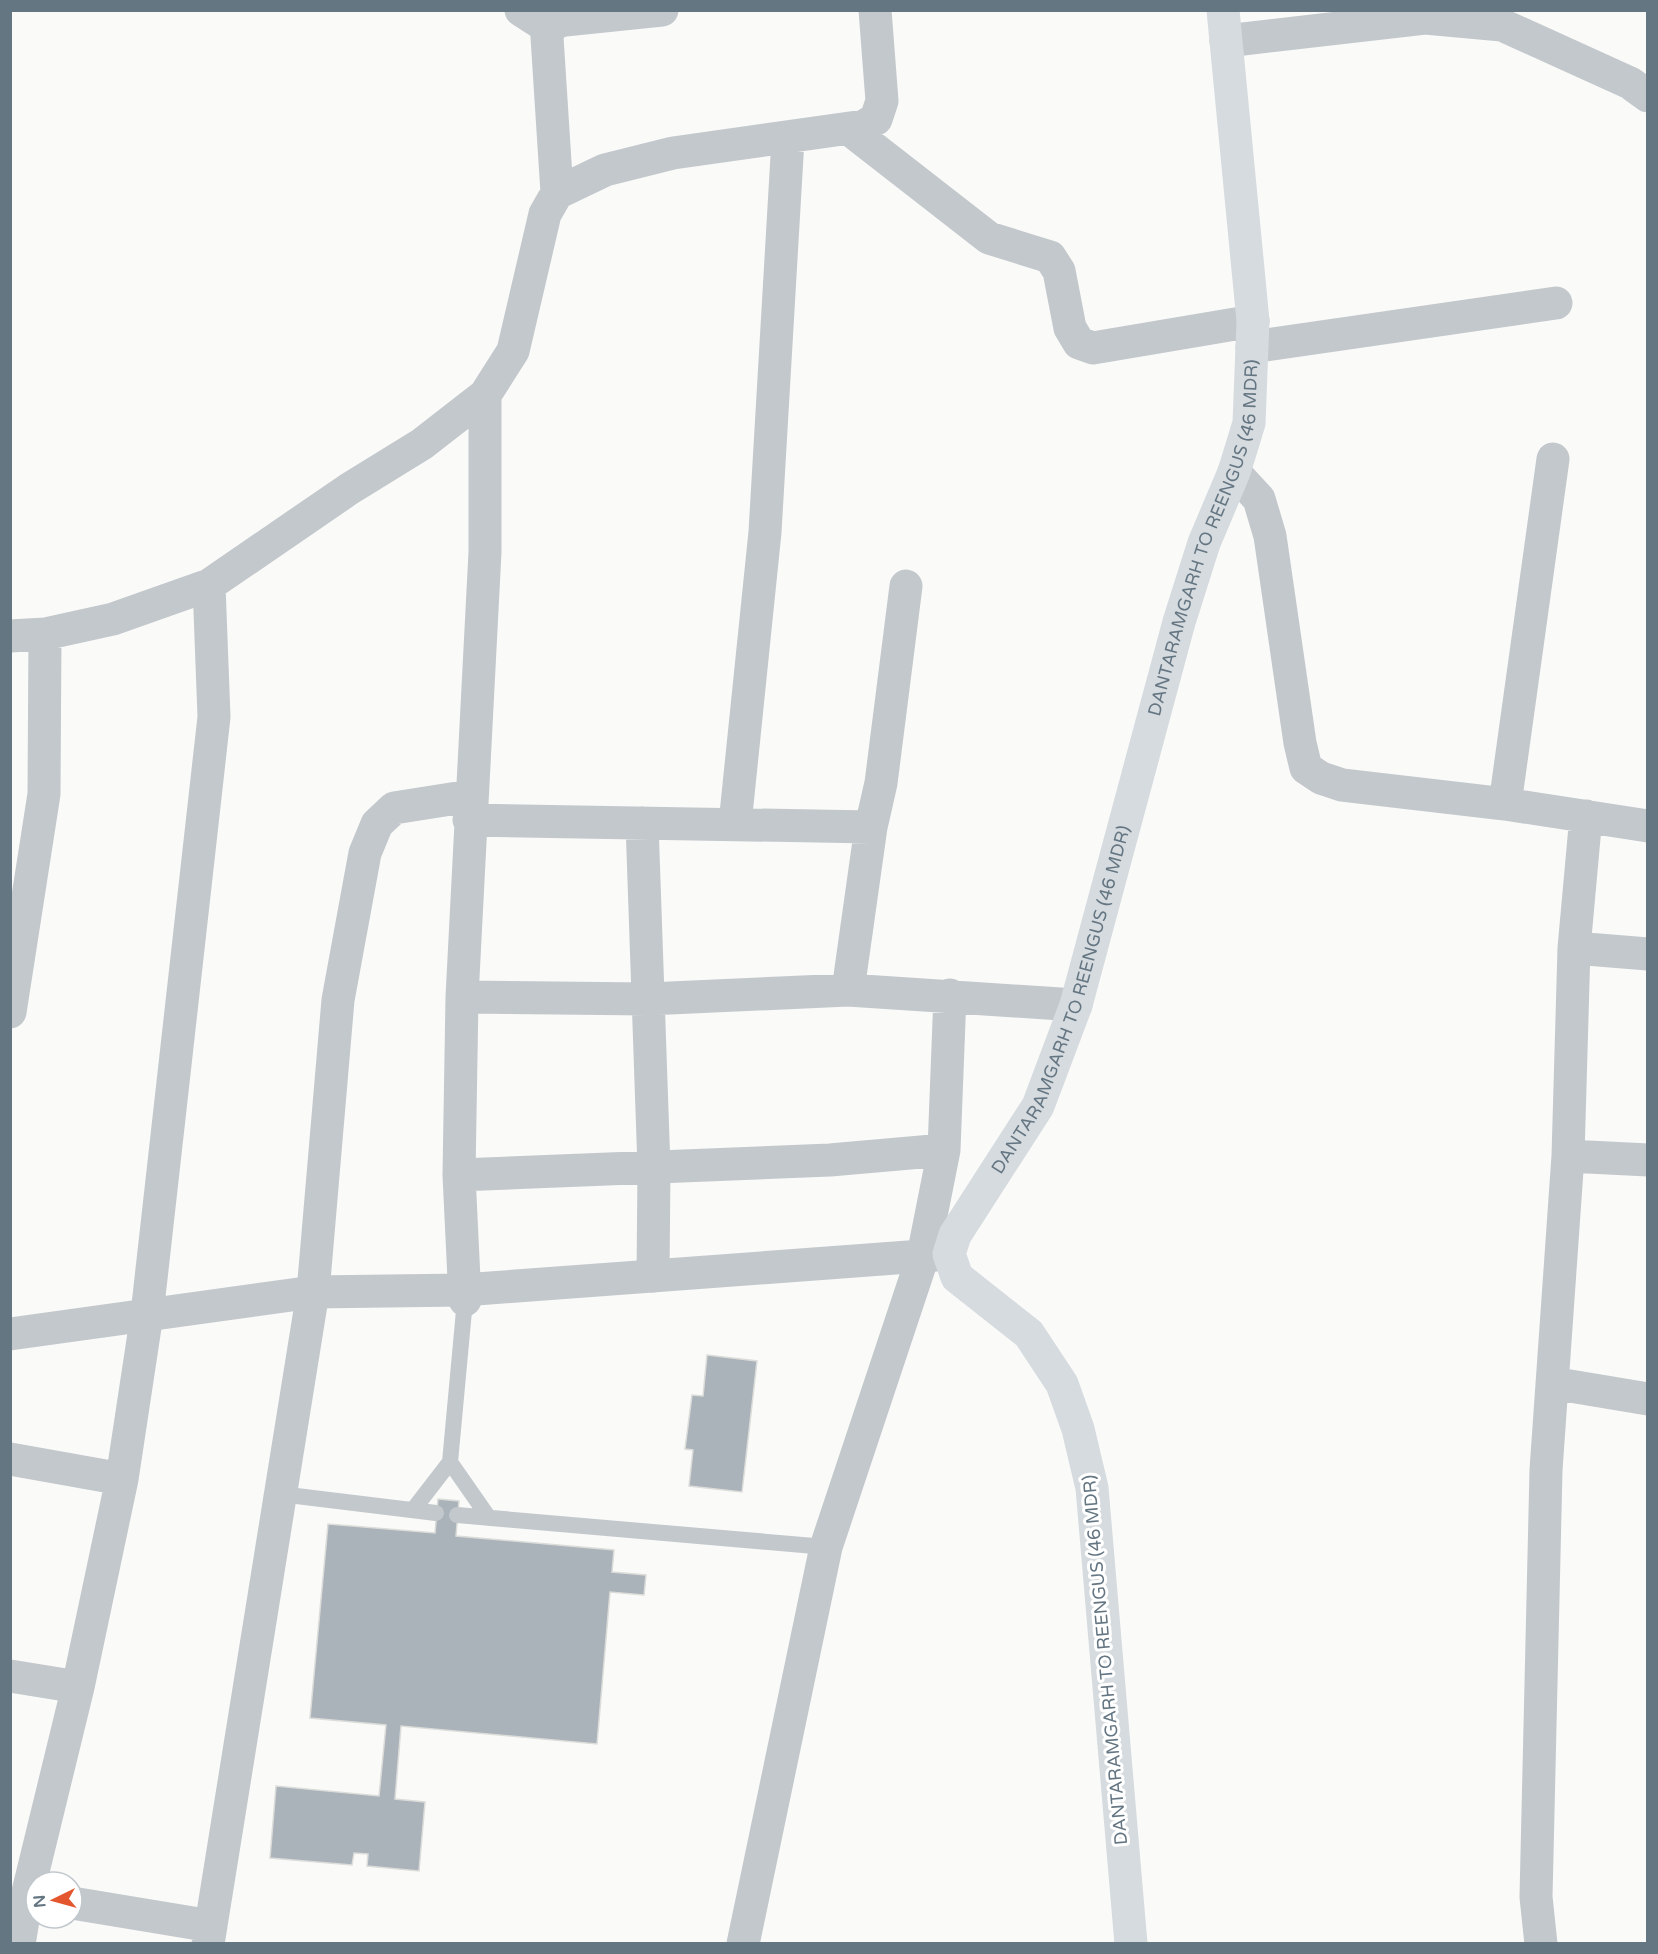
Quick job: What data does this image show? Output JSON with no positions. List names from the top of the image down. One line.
{"streets":{"main road":["DANTARAMGARH TO REENGUS (46 MDR)"]},"north":"left"}
